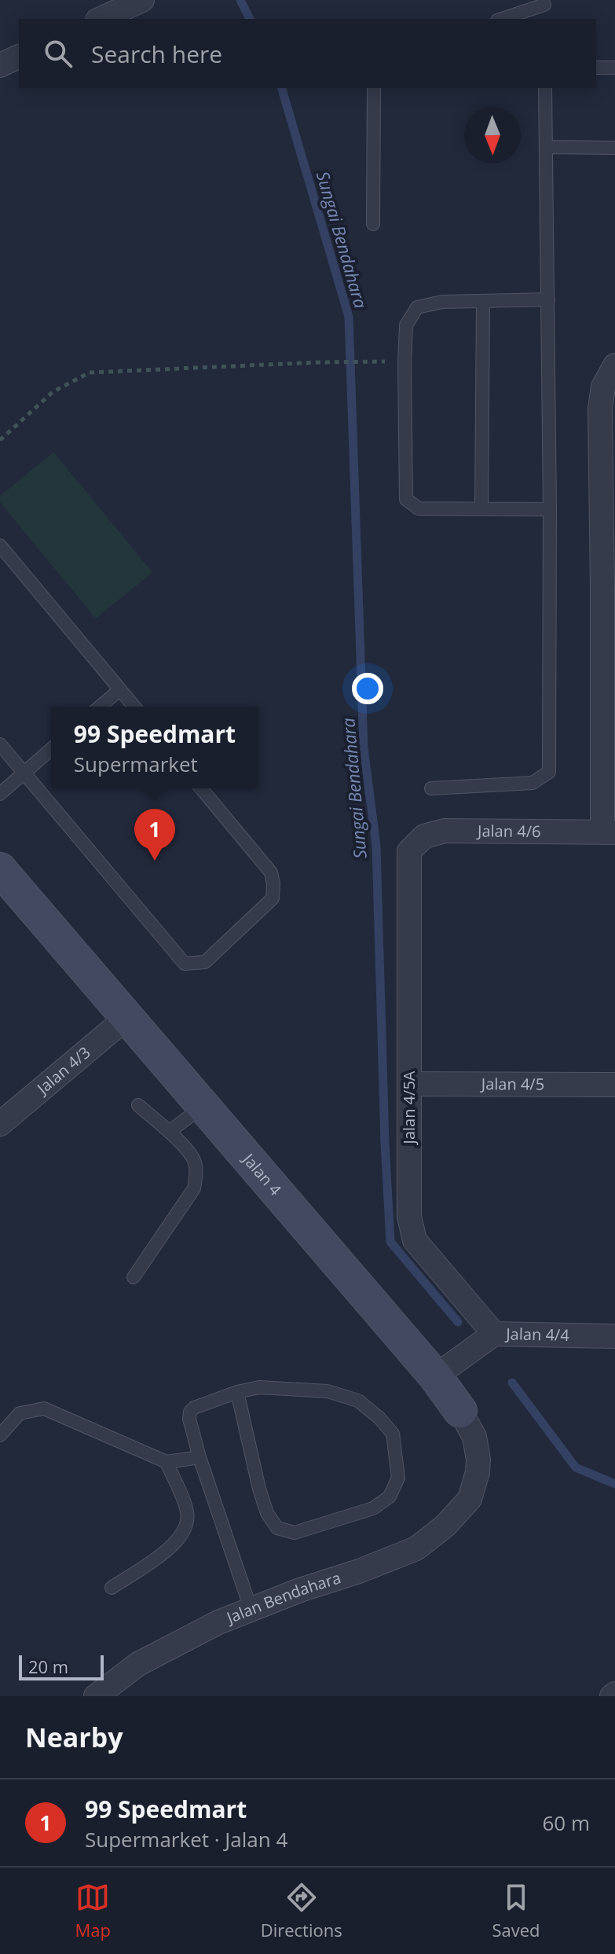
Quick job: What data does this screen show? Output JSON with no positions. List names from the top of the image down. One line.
{"streets":{"street":["Jalan 4/6","Jalan 4/3","Jalan 4/5","Jalan 4/5A","Jalan 4","Jalan 4/4","Jalan Bendahara"]},"crossings":[["Jalan 4/6","Jalan 4/5A"],["Jalan 4/3","Jalan 4"],["Jalan 4/5","Jalan 4/5A"],["Jalan 4/5A","Jalan 4/4"],["Jalan 4","Jalan 4/4"],["Jalan 4","Jalan Bendahara"]],"water":["Sungai Bendahara"],"scale_bar":"20 m","north":"bottom","page":{"search":"Search here","popup":["99 Speedmart","Supermarket"],"pins":"1","scale":"20 m","heading":"Nearby","list":[{"mark":"1","name":"99 Speedmart","note":"Supermarket · Jalan 4","value":"60 m"}],"nav":["Map","Directions","Saved"]}}
